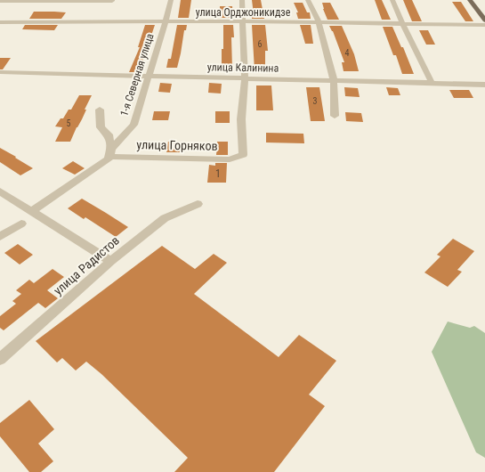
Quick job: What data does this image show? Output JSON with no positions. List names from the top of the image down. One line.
{"streets":{"street":["улица Орджоникидзе","улица Калинина","1-я Северная улица","улица Горняков","улица Радистов"]},"crossings":[["улица Орджоникидзе","1-я Северная улица"],["улица Калинина","1-я Северная улица"],["улица Калинина","улица Горняков"],["1-я Северная улица","улица Горняков"]],"house_numbers":["6","4","3","5","1"]}
